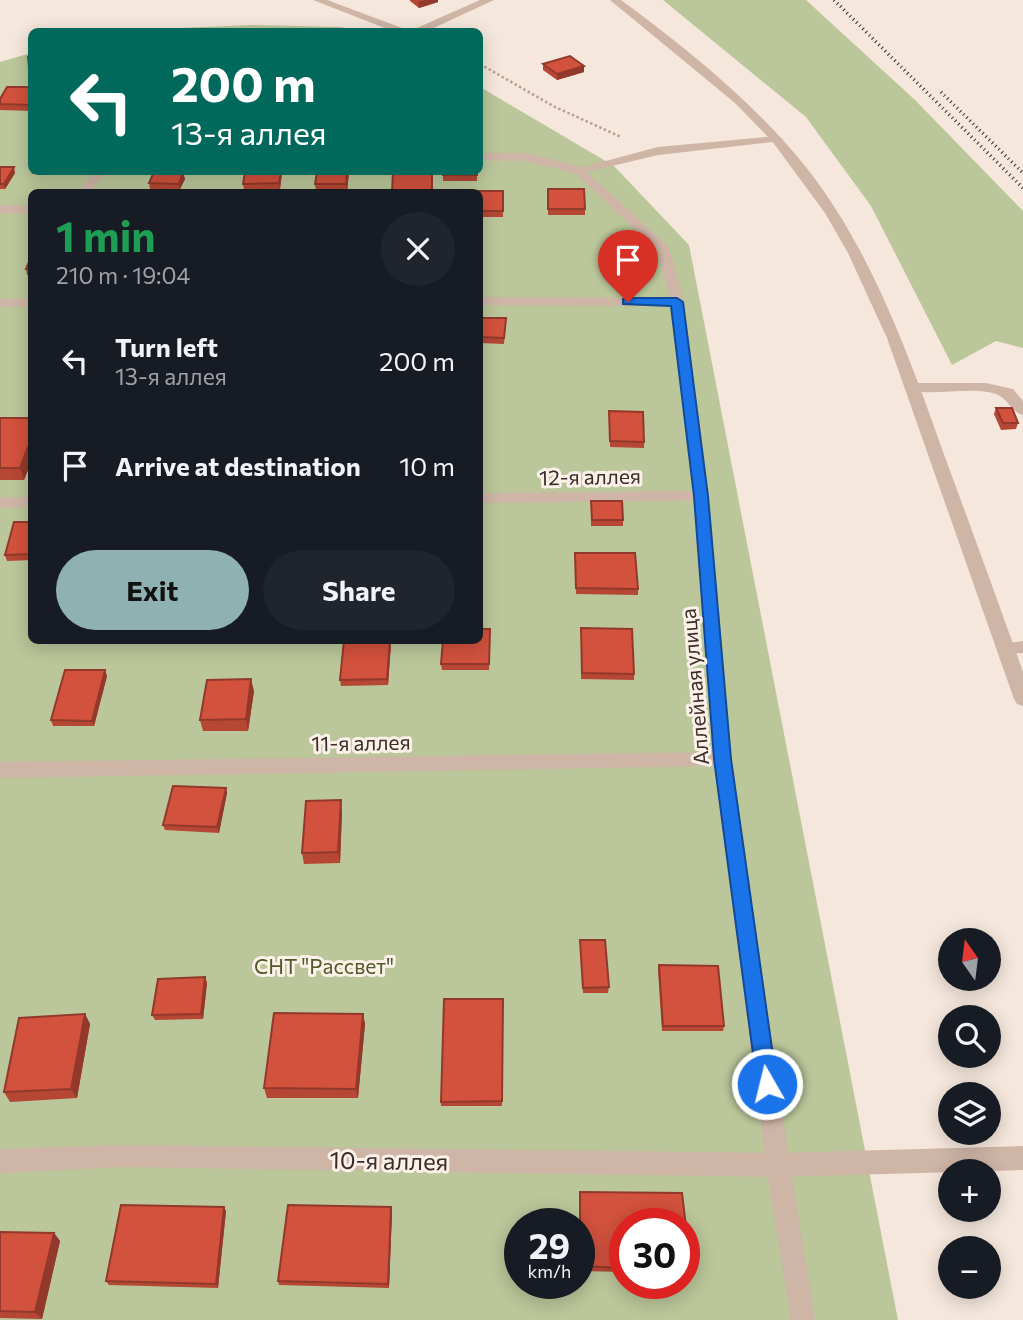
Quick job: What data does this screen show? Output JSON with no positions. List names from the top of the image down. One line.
{"streets":{"street":["12-я аллея","Аллейная улица","11-я аллея","10-я аллея"]},"crossings":[["12-я аллея","Аллейная улица"],["Аллейная улица","11-я аллея"],["Аллейная улица","10-я аллея"]],"parks":["СНТ \"Рассвет\""],"north":"top","page":{"turn":["200 m","13-я аллея"],"heading":["1 min","210 m · 19:04"],"list":[{"name":"Turn left","note":"13-я аллея","value":"200 m"},{"name":"Arrive at destination","value":"10 m"}],"buttons":["Exit","Share"],"map_buttons":["+","−"],"speed":"29 km/h","limit":"30"}}
